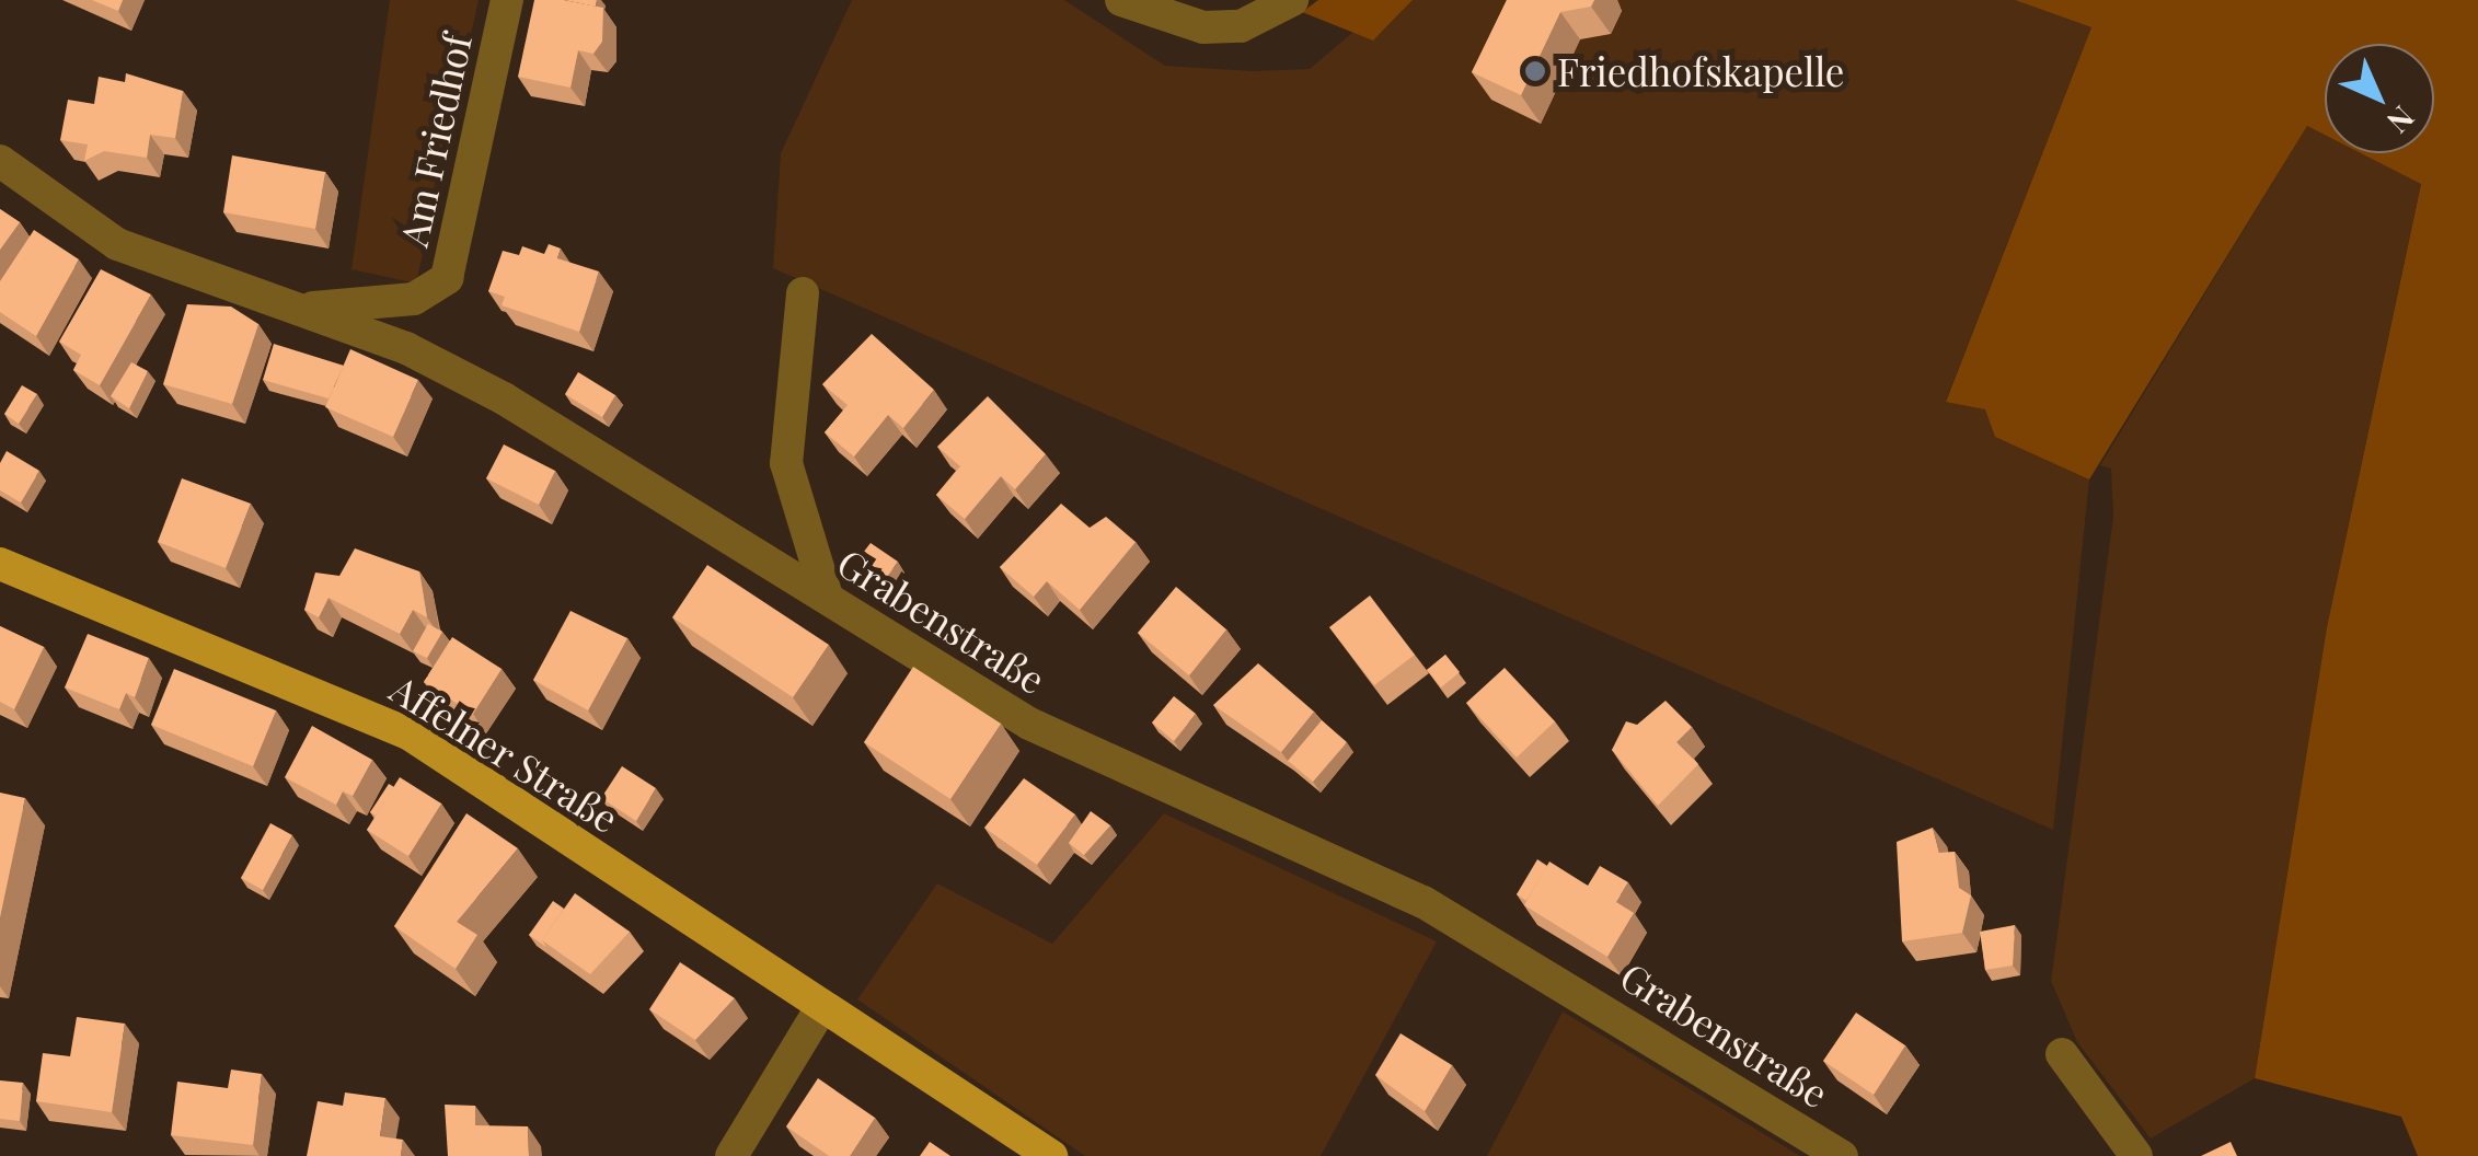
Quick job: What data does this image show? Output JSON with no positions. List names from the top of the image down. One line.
{"streets":{"main road":["Affelner Straße"],"street":["Am Friedhof","Grabenstraße"]},"crossings":[["Am Friedhof","Grabenstraße"]],"places":["Friedhofskapelle"],"north":"bottom right"}
